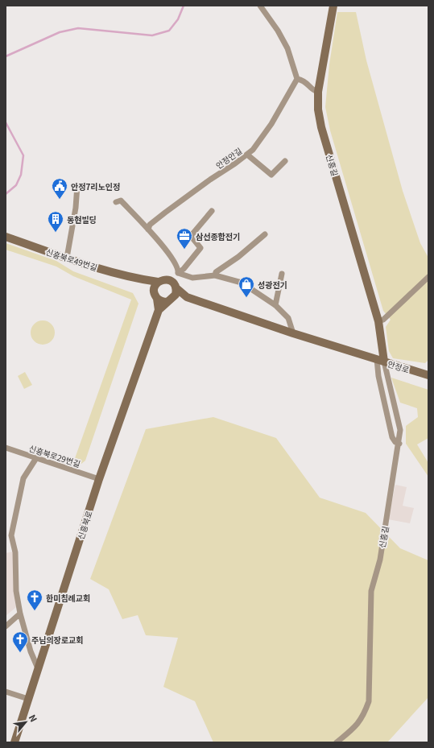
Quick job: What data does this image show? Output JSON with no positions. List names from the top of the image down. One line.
{"streets":{"street":["안정안길","신흥길","신흥북로49번길","안정로","신흥북로29번길","신흥북로"]},"crossings":[["신흥길","안정로"],["신흥북로29번길","신흥북로"]],"places":{"public building":["안정7리노인정"],"building":["동현빌딩"],"office":["삼선종합전기"],"shop":["성광전기"],"church":["한미침례교회","주님의장로교회"]},"north":"top right"}
